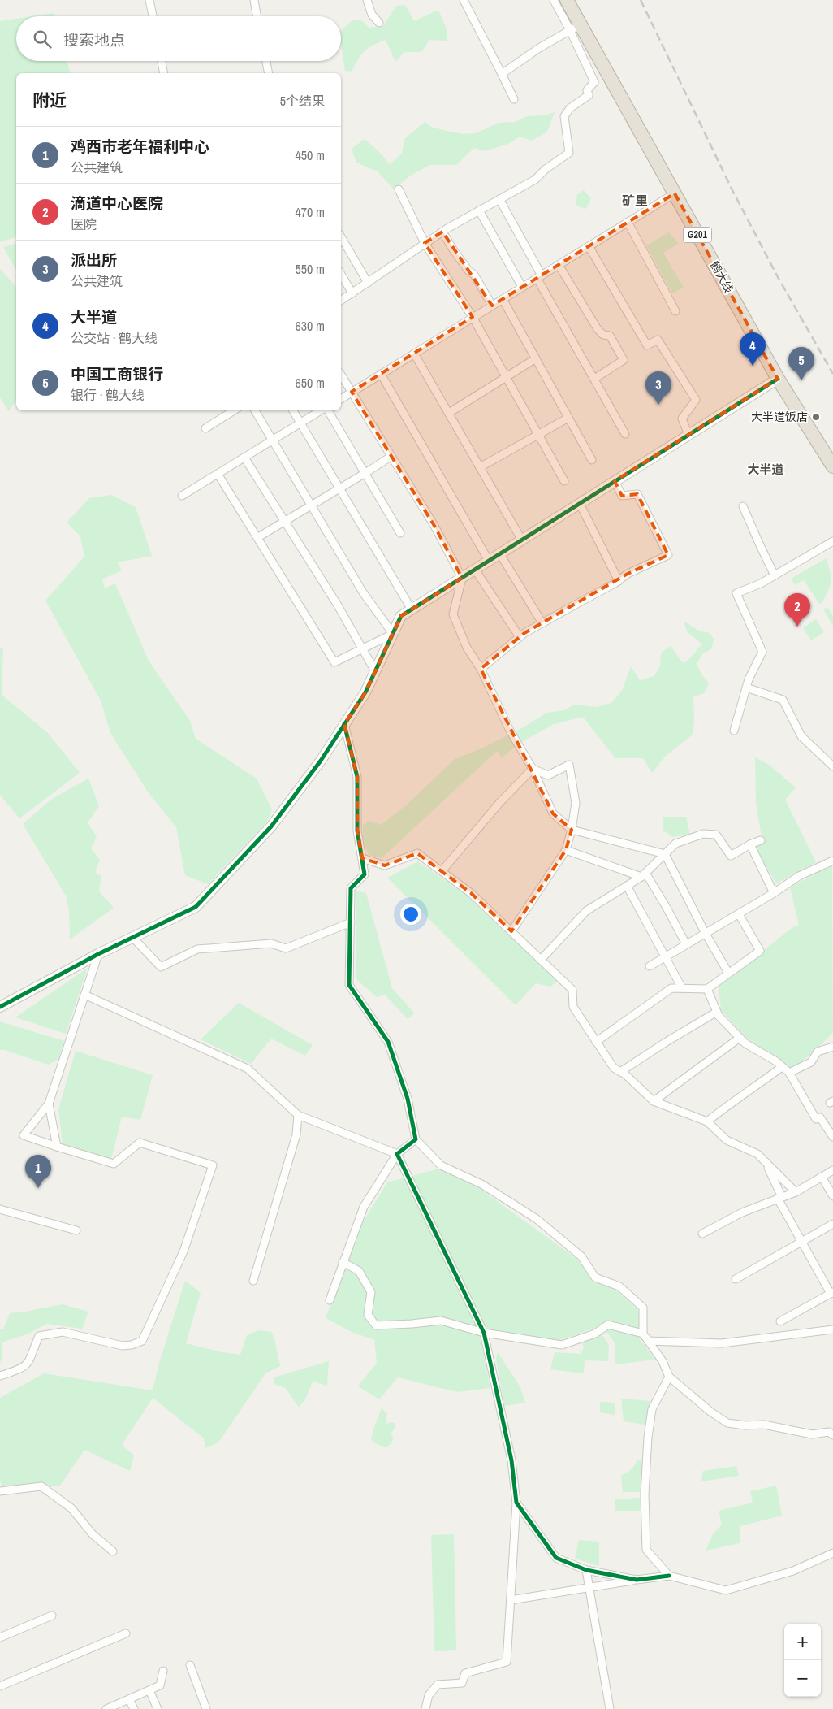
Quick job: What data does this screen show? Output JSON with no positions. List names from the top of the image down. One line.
{"streets":{"highway":["G201","鹤大线"]},"districts":["矿里","大半道"],"places":["大半道饭店"],"page":{"search":"搜索地点","heading":["附近","5个结果"],"list":[{"mark":"1","name":"鸡西市老年福利中心","note":"公共建筑","value":"450 m"},{"mark":"2","name":"滴道中心医院","note":"医院","value":"470 m"},{"mark":"3","name":"派出所","note":"公共建筑","value":"550 m"},{"mark":"4","name":"大半道","note":"公交站 · 鹤大线","value":"630 m"},{"mark":"5","name":"中国工商银行","note":"银行 · 鹤大线","value":"650 m"}],"pins":["4","5","3","2","1"],"map_buttons":["+","−"]}}
